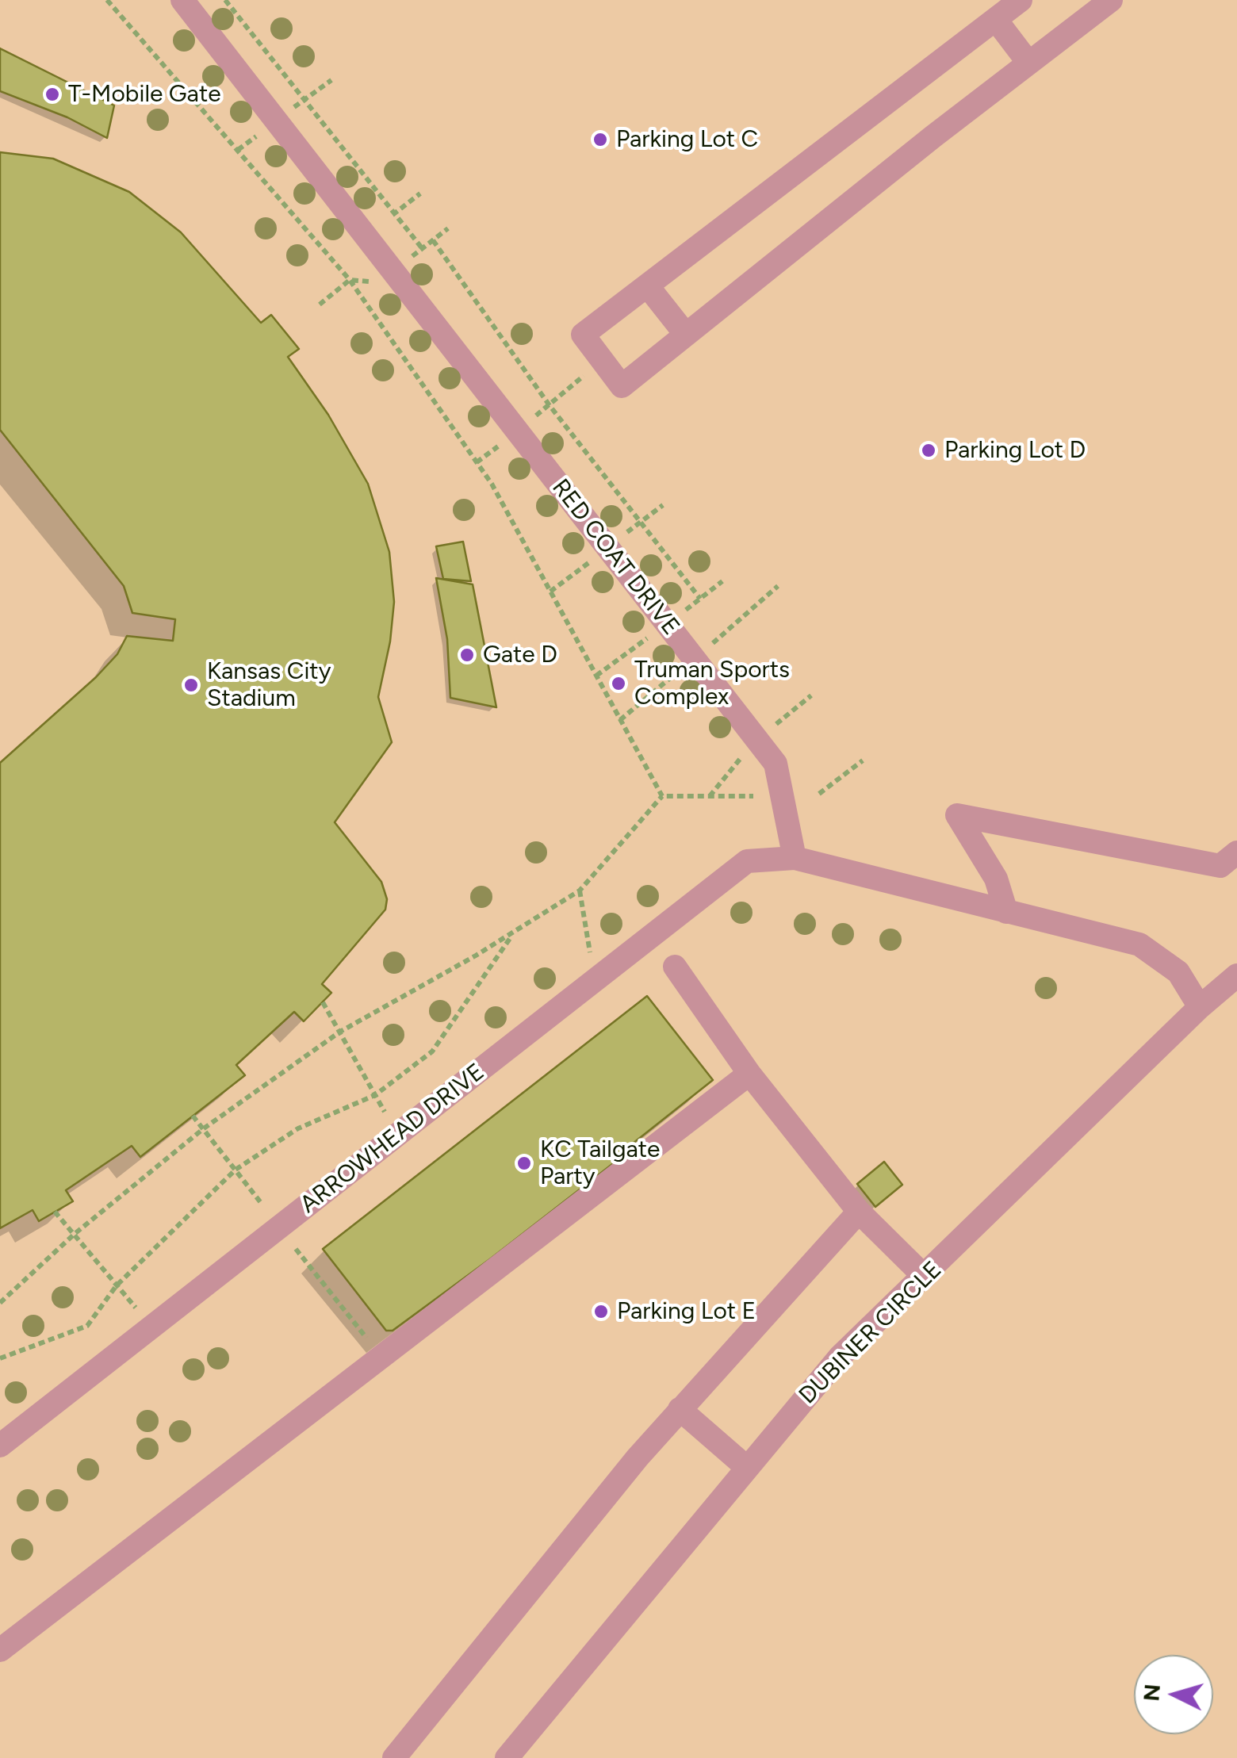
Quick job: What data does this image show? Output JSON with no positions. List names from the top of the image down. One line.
{"streets":{"street":["RED COAT DRIVE","ARROWHEAD DRIVE","DUBINER CIRCLE"]},"crossings":[["RED COAT DRIVE","ARROWHEAD DRIVE"]],"places":["T-Mobile Gate","Parking Lot C","Parking Lot D","Gate D","Truman Sports Complex","Kansas City Stadium","KC Tailgate Party","Parking Lot E"],"north":"left"}
